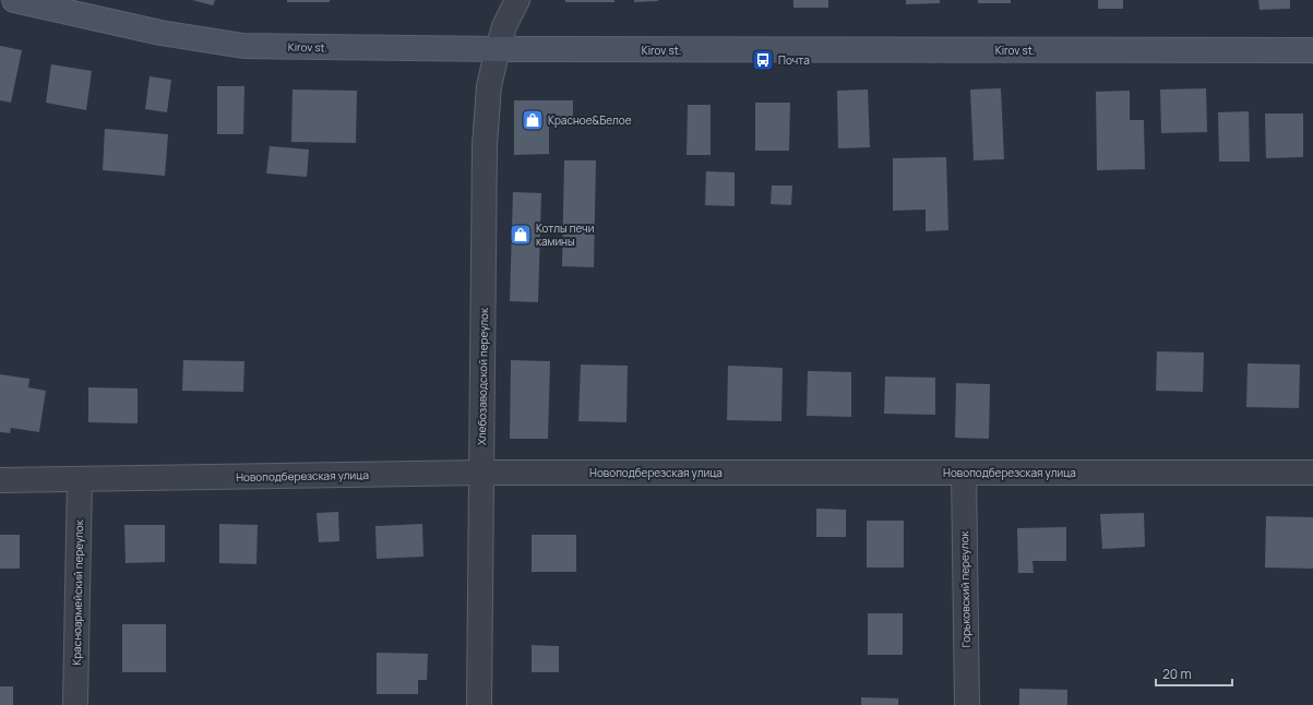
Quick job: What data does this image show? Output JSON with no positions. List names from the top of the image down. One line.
{"streets":{"main road":["Kirov st."],"street":["Хлебозаводской переулок","Новоподберезская улица","Горьковский переулок","Красноармейский переулок"]},"crossings":[["Kirov st.","Хлебозаводской переулок"],["Хлебозаводской переулок","Новоподберезская улица"],["Новоподберезская улица","Горьковский переулок"],["Новоподберезская улица","Красноармейский переулок"]],"places":{"bus stop":["Почта"],"shop":["Красное&Белое","Котлы печи камины"]},"scale_bar":"20 m"}
